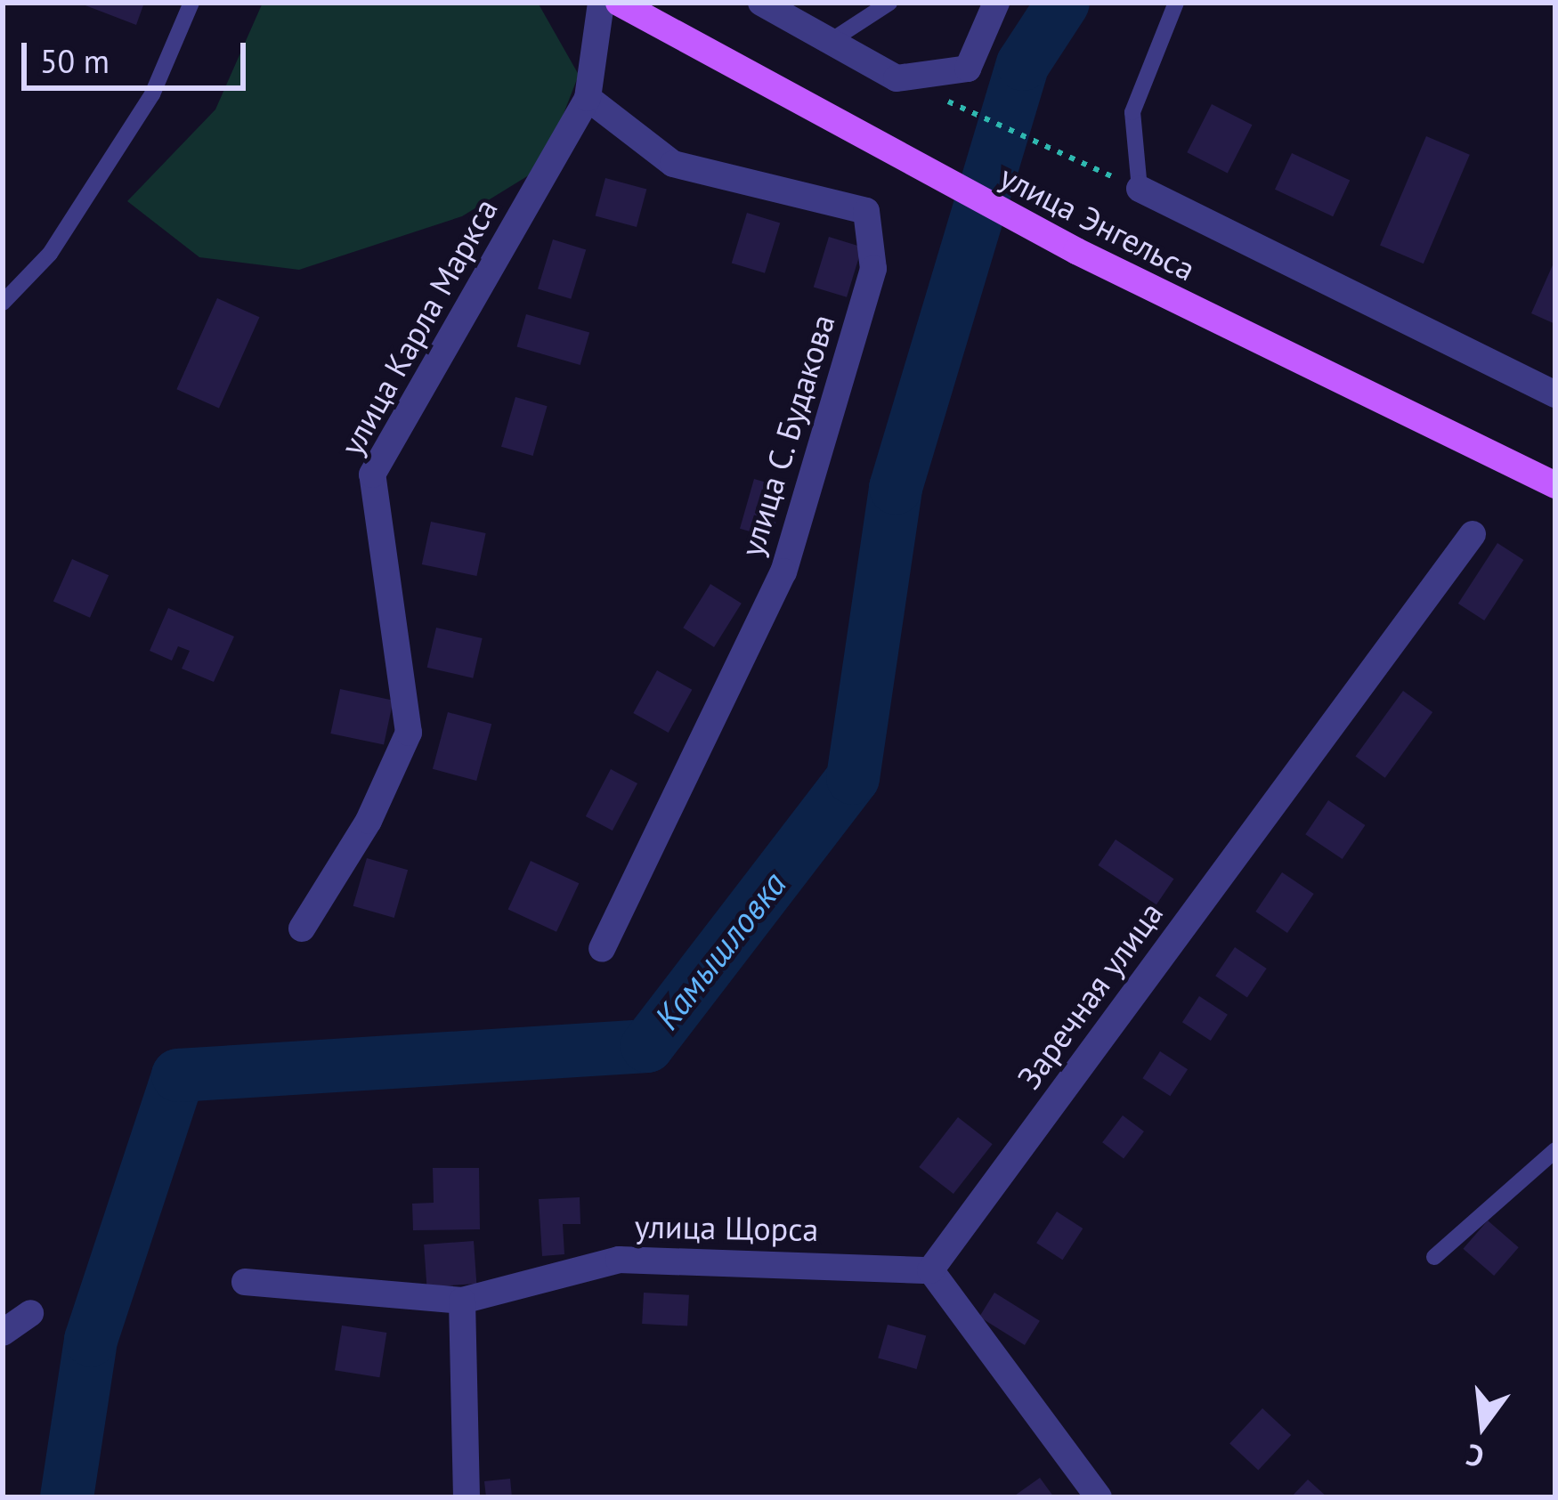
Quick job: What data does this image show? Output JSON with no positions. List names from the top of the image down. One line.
{"streets":{"main road":["улица Энгельса"],"street":["улица Карла Маркса","улица С. Будакова","Заречная улица","улица Щорса"]},"crossings":[["улица Карла Маркса","улица С. Будакова"],["Заречная улица","улица Щорса"]],"water":["Камышловка"],"scale_bar":"50 m","north":"bottom"}
